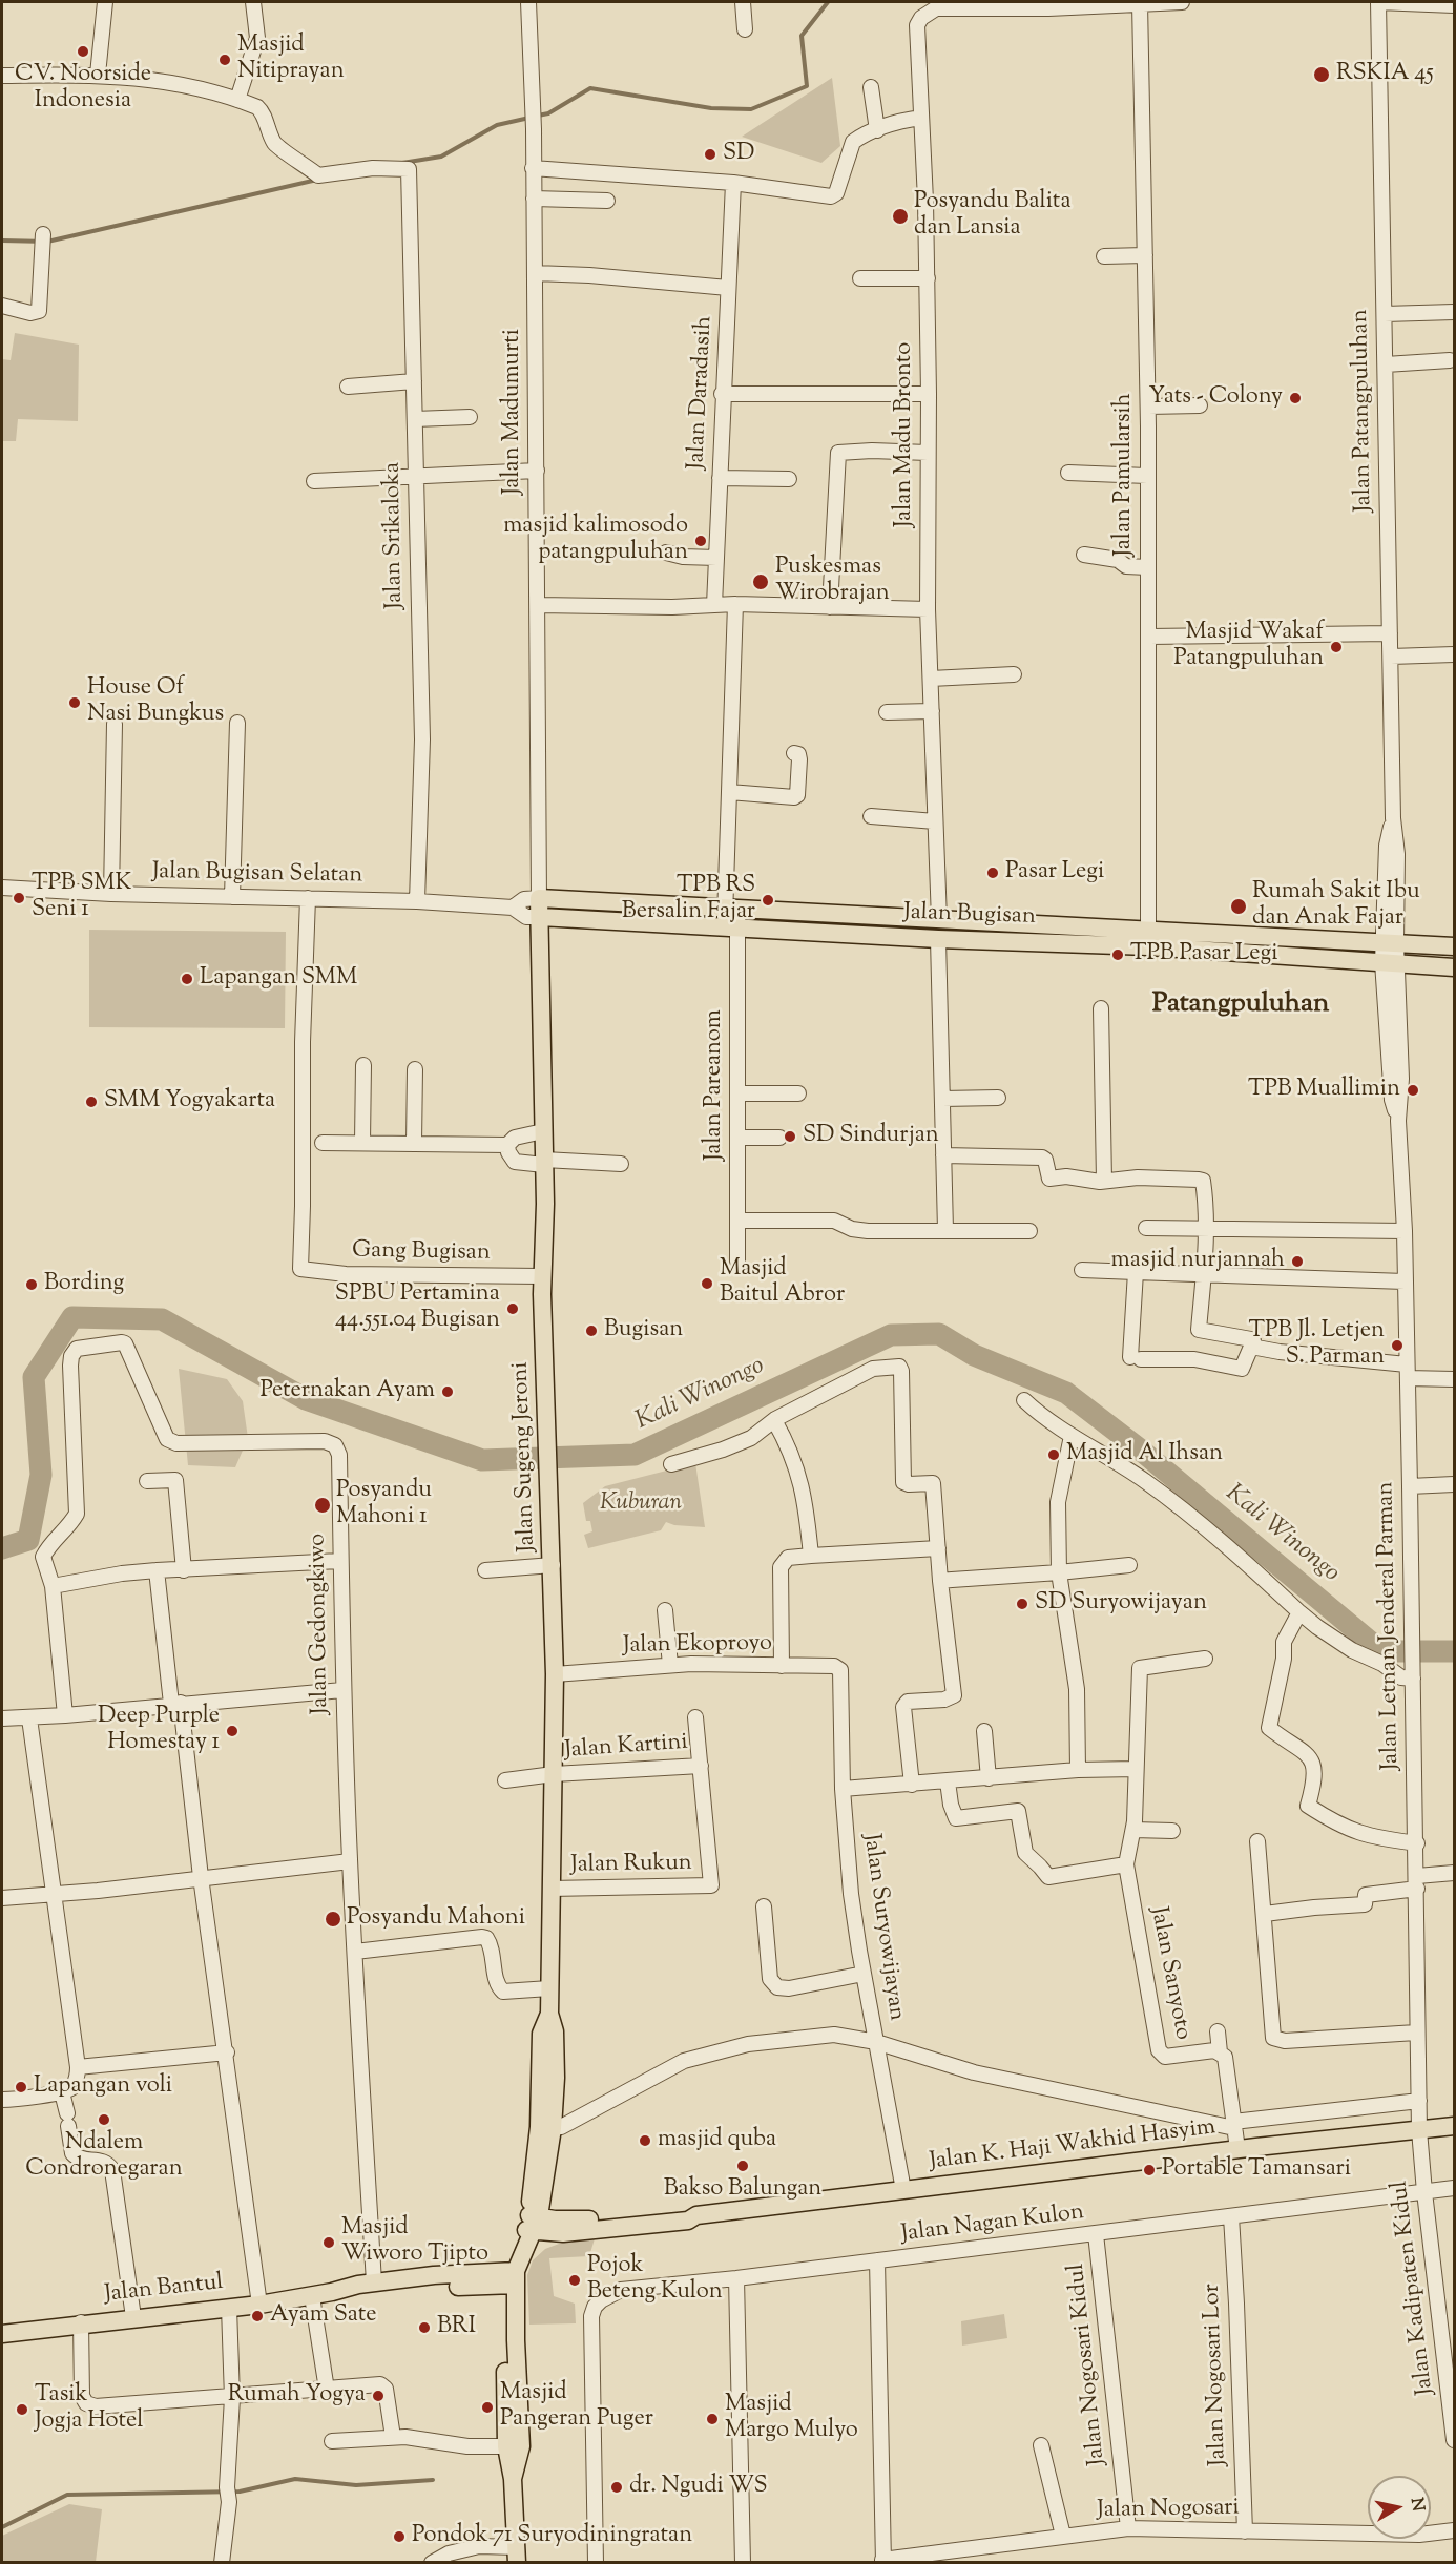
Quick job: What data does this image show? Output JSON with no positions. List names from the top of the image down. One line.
{"streets":{"main road":["Jalan Bugisan","Jalan Sugeng Jeroni","Jalan K. Haji Wakhid Hasyim","Jalan Bantul"],"street":["Jalan Daradasih","Jalan Patangpuluhan","Jalan Madumurti","Jalan Madu Bronto","Jalan Pamularsih","Jalan Srikaloka","Jalan Bugisan Selatan","Jalan Pareanom","Gang Bugisan","Jalan Gedongkiwo","Jalan Letnan Jenderal Parman","Jalan Ekoproyo","Jalan Kartini","Jalan Rukun","Jalan Suryowijayan","Jalan Sanyoto","Jalan Nagan Kulon","Jalan Kadipaten Kidul","Jalan Nogosari Kidul","Jalan Nogosari Lor","Jalan Nogosari"]},"crossings":[["Jalan Daradasih","Jalan Bugisan"],["Jalan Daradasih","Jalan Pareanom"],["Jalan Patangpuluhan","Jalan Bugisan"],["Jalan Patangpuluhan","Jalan Letnan Jenderal Parman"],["Jalan Madumurti","Jalan Bugisan Selatan"],["Jalan Madumurti","Jalan Bugisan"],["Jalan Madumurti","Jalan Sugeng Jeroni"],["Jalan Madu Bronto","Jalan Pamularsih"],["Jalan Madu Bronto","Jalan Bugisan"],["Jalan Pamularsih","Jalan Bugisan"],["Jalan Srikaloka","Jalan Bugisan Selatan"],["Jalan Bugisan Selatan","Jalan Bugisan"],["Jalan Bugisan Selatan","Gang Bugisan"],["Jalan Bugisan Selatan","Jalan Sugeng Jeroni"],["Jalan Bugisan","Jalan Pareanom"],["Jalan Bugisan","Jalan Sugeng Jeroni"],["Jalan Bugisan","Jalan Letnan Jenderal Parman"],["Gang Bugisan","Jalan Sugeng Jeroni"],["Jalan Sugeng Jeroni","Jalan Ekoproyo"],["Jalan Sugeng Jeroni","Jalan Kartini"],["Jalan Sugeng Jeroni","Jalan Rukun"],["Jalan Sugeng Jeroni","Jalan K. Haji Wakhid Hasyim"],["Jalan Gedongkiwo","Jalan Bantul"],["Jalan Letnan Jenderal Parman","Jalan K. Haji Wakhid Hasyim"],["Jalan Letnan Jenderal Parman","Jalan Kadipaten Kidul"],["Jalan Ekoproyo","Jalan Suryowijayan"],["Jalan Kartini","Jalan Rukun"],["Jalan Suryowijayan","Jalan K. Haji Wakhid Hasyim"],["Jalan Sanyoto","Jalan K. Haji Wakhid Hasyim"],["Jalan K. Haji Wakhid Hasyim","Jalan Kadipaten Kidul"],["Jalan Nagan Kulon","Jalan Kadipaten Kidul"],["Jalan Nagan Kulon","Jalan Nogosari Kidul"],["Jalan Nagan Kulon","Jalan Nogosari Lor"],["Jalan Nogosari Kidul","Jalan Nogosari"],["Jalan Nogosari Lor","Jalan Nogosari"]],"districts":["Patangpuluhan"],"water":["Kali Winongo"],"parks":["Kuburan"],"places":["CV. Noorside Indonesia","Masjid Nitiprayan","RSKIA 45","SD","Posyandu Balita dan Lansia","Yats - Colony","masjid kalimosodo patangpuluhan","Puskesmas Wirobrajan","Masjid Wakaf Patangpuluhan","House Of Nasi Bungkus","Pasar Legi","TPB SMK Seni 1","TPB RS Bersalin Fajar","Rumah Sakit Ibu dan Anak Fajar","TPB Pasar Legi","Lapangan SMM","TPB Muallimin","SMM Yogyakarta","SD Sindurjan","masjid nurjannah","Masjid Baitul Abror","Bording","SPBU Pertamina 44.551.04 Bugisan","Bugisan","TPB Jl. Letjen S. Parman","Peternakan Ayam","Masjid Al Ihsan","Posyandu Mahoni 1","SD Suryowijayan","Deep Purple Homestay 1","Posyandu Mahoni","Lapangan voli","Ndalem Condronegaran","masjid quba","Bakso Balungan","Portable Tamansari","Masjid Wiworo Tjipto","Pojok Beteng Kulon","Ayam Sate","BRI","Rumah Yogya","Masjid Pangeran Puger","Tasik Jogja Hotel","Masjid Margo Mulyo","dr. Ngudi WS","Pondok 71 Suryodiningratan"],"north":"right"}
